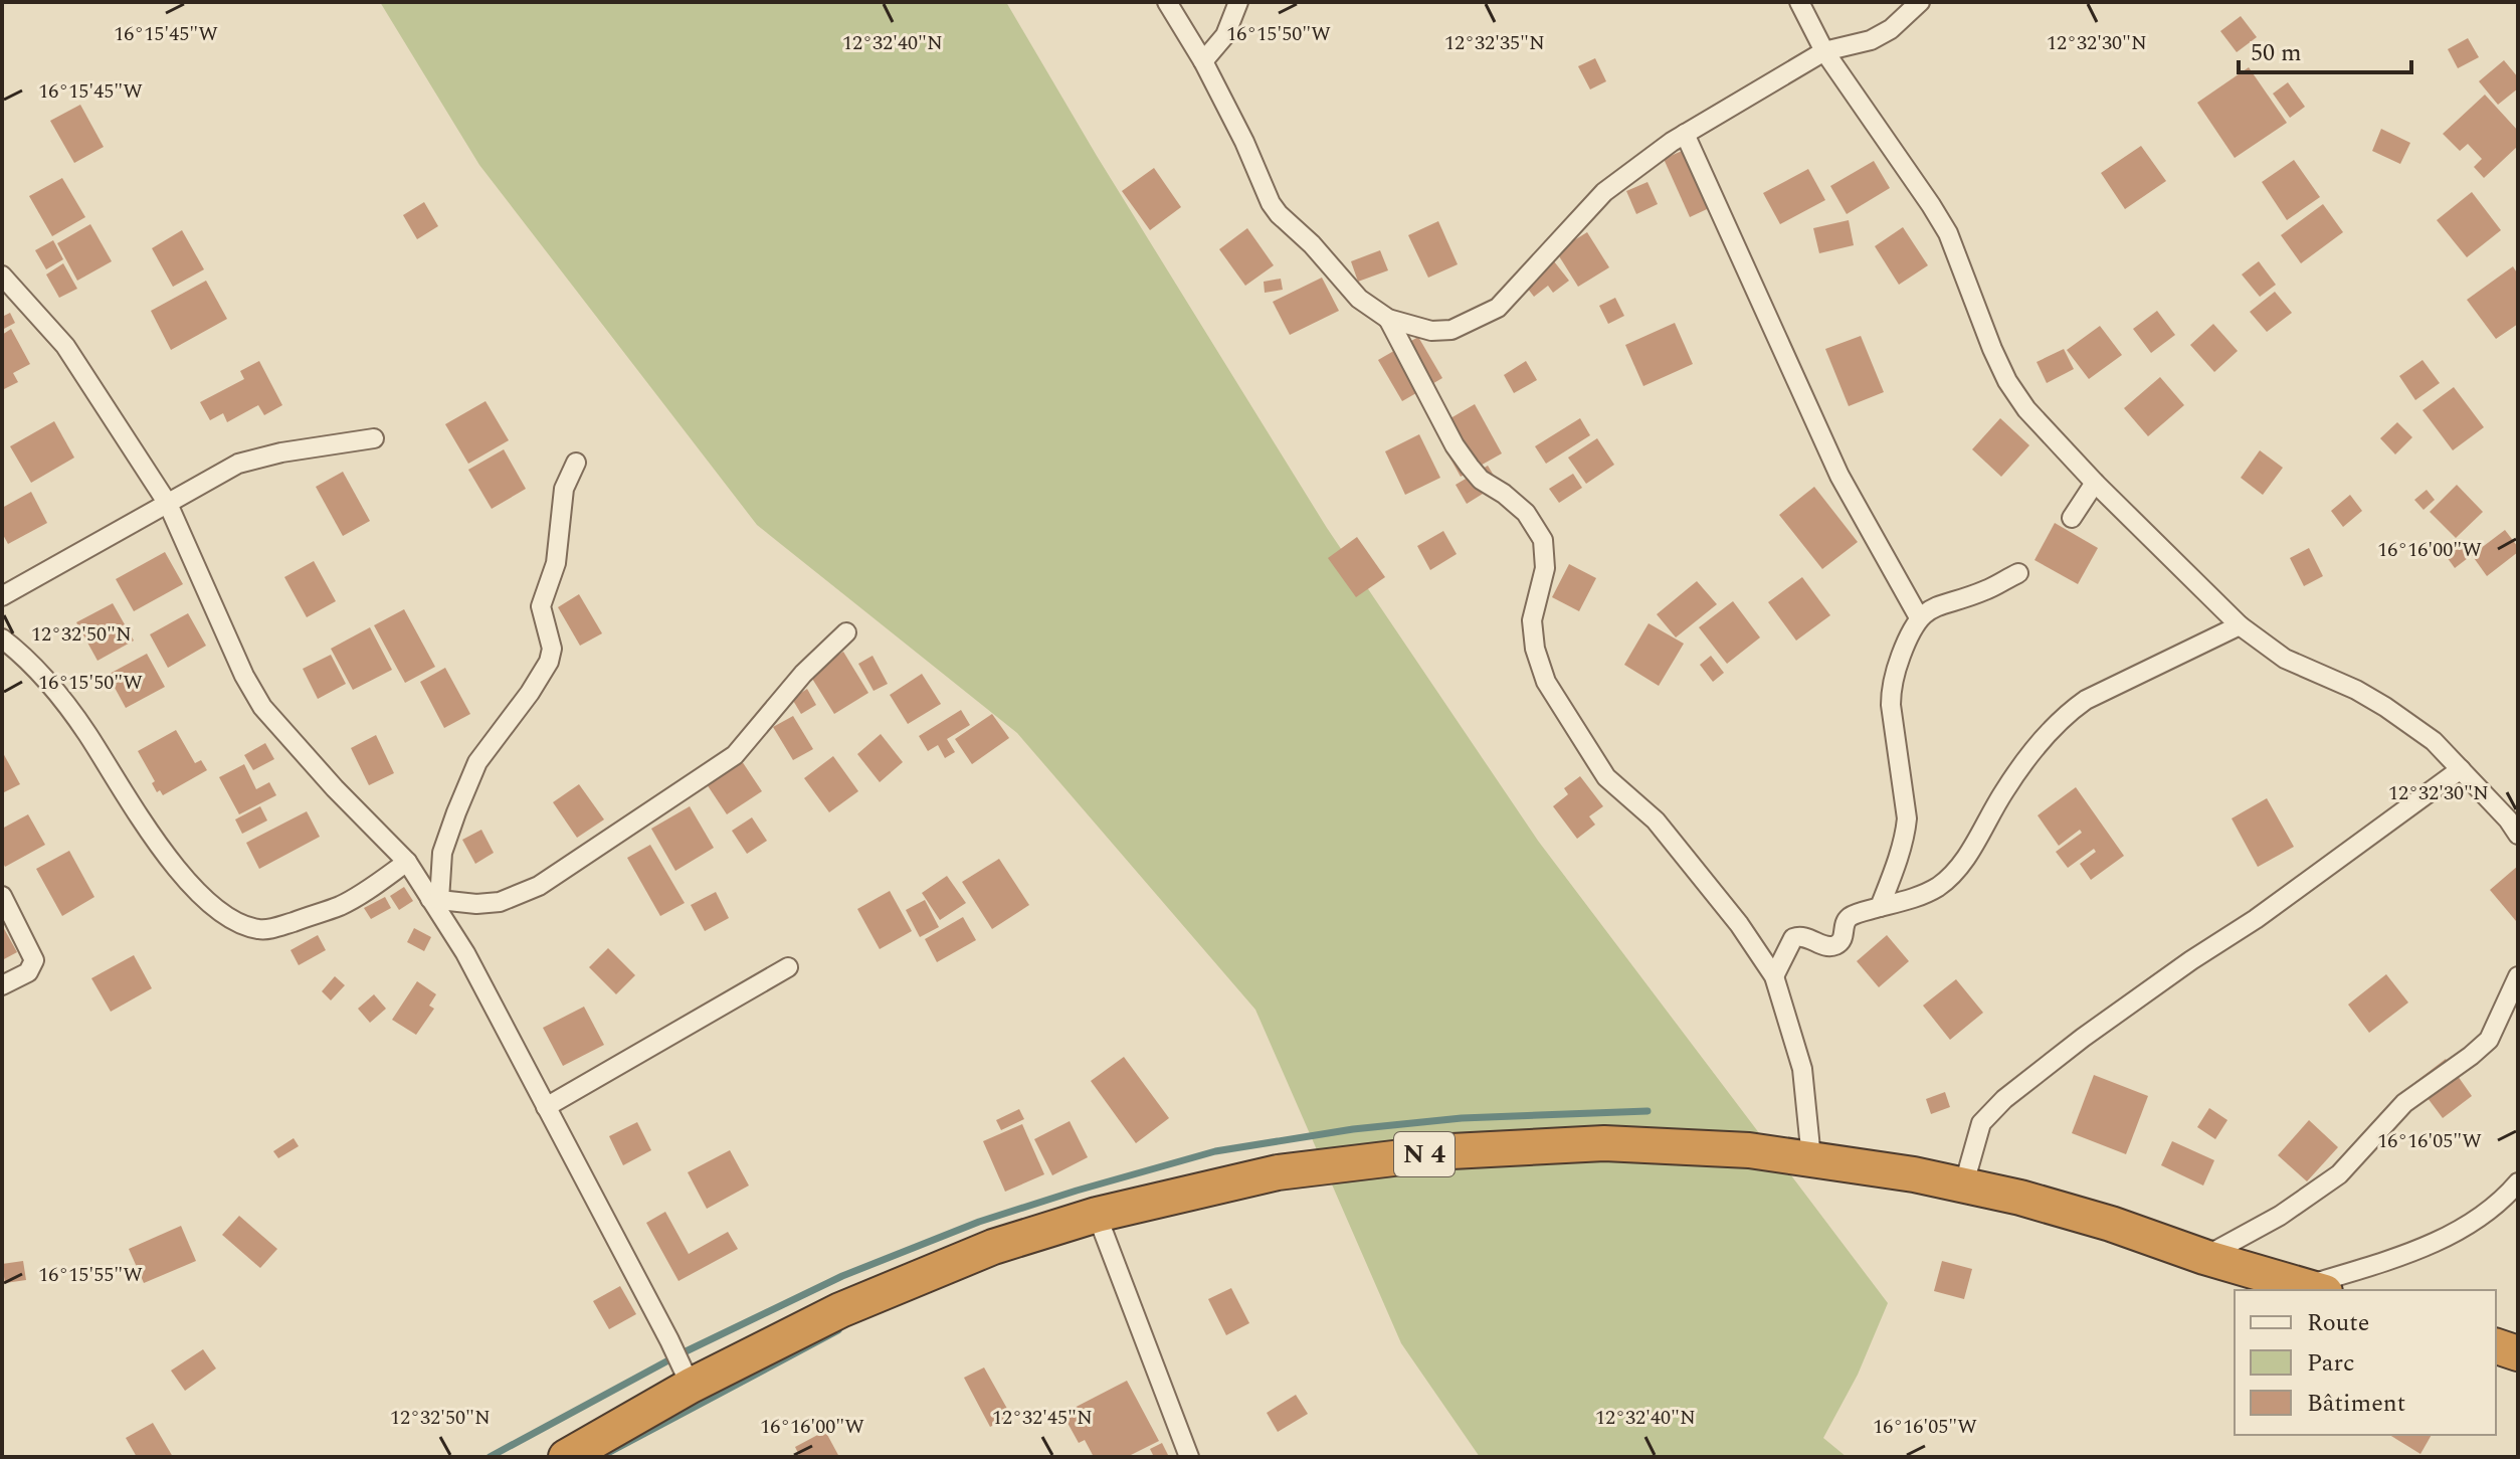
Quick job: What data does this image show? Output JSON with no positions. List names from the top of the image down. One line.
{"streets":{"highway":["N 4"]},"legend":["Route","Parc","Bâtiment"],"scale_bar":"50 m","coordinates":["16°15'50\"W","16°15'45\"W","12°32'40\"N","12°32'35\"N","12°32'30\"N","16°16'00\"W","12°32'50\"N","16°16'05\"W","16°15'55\"W","12°32'45\"N"]}
